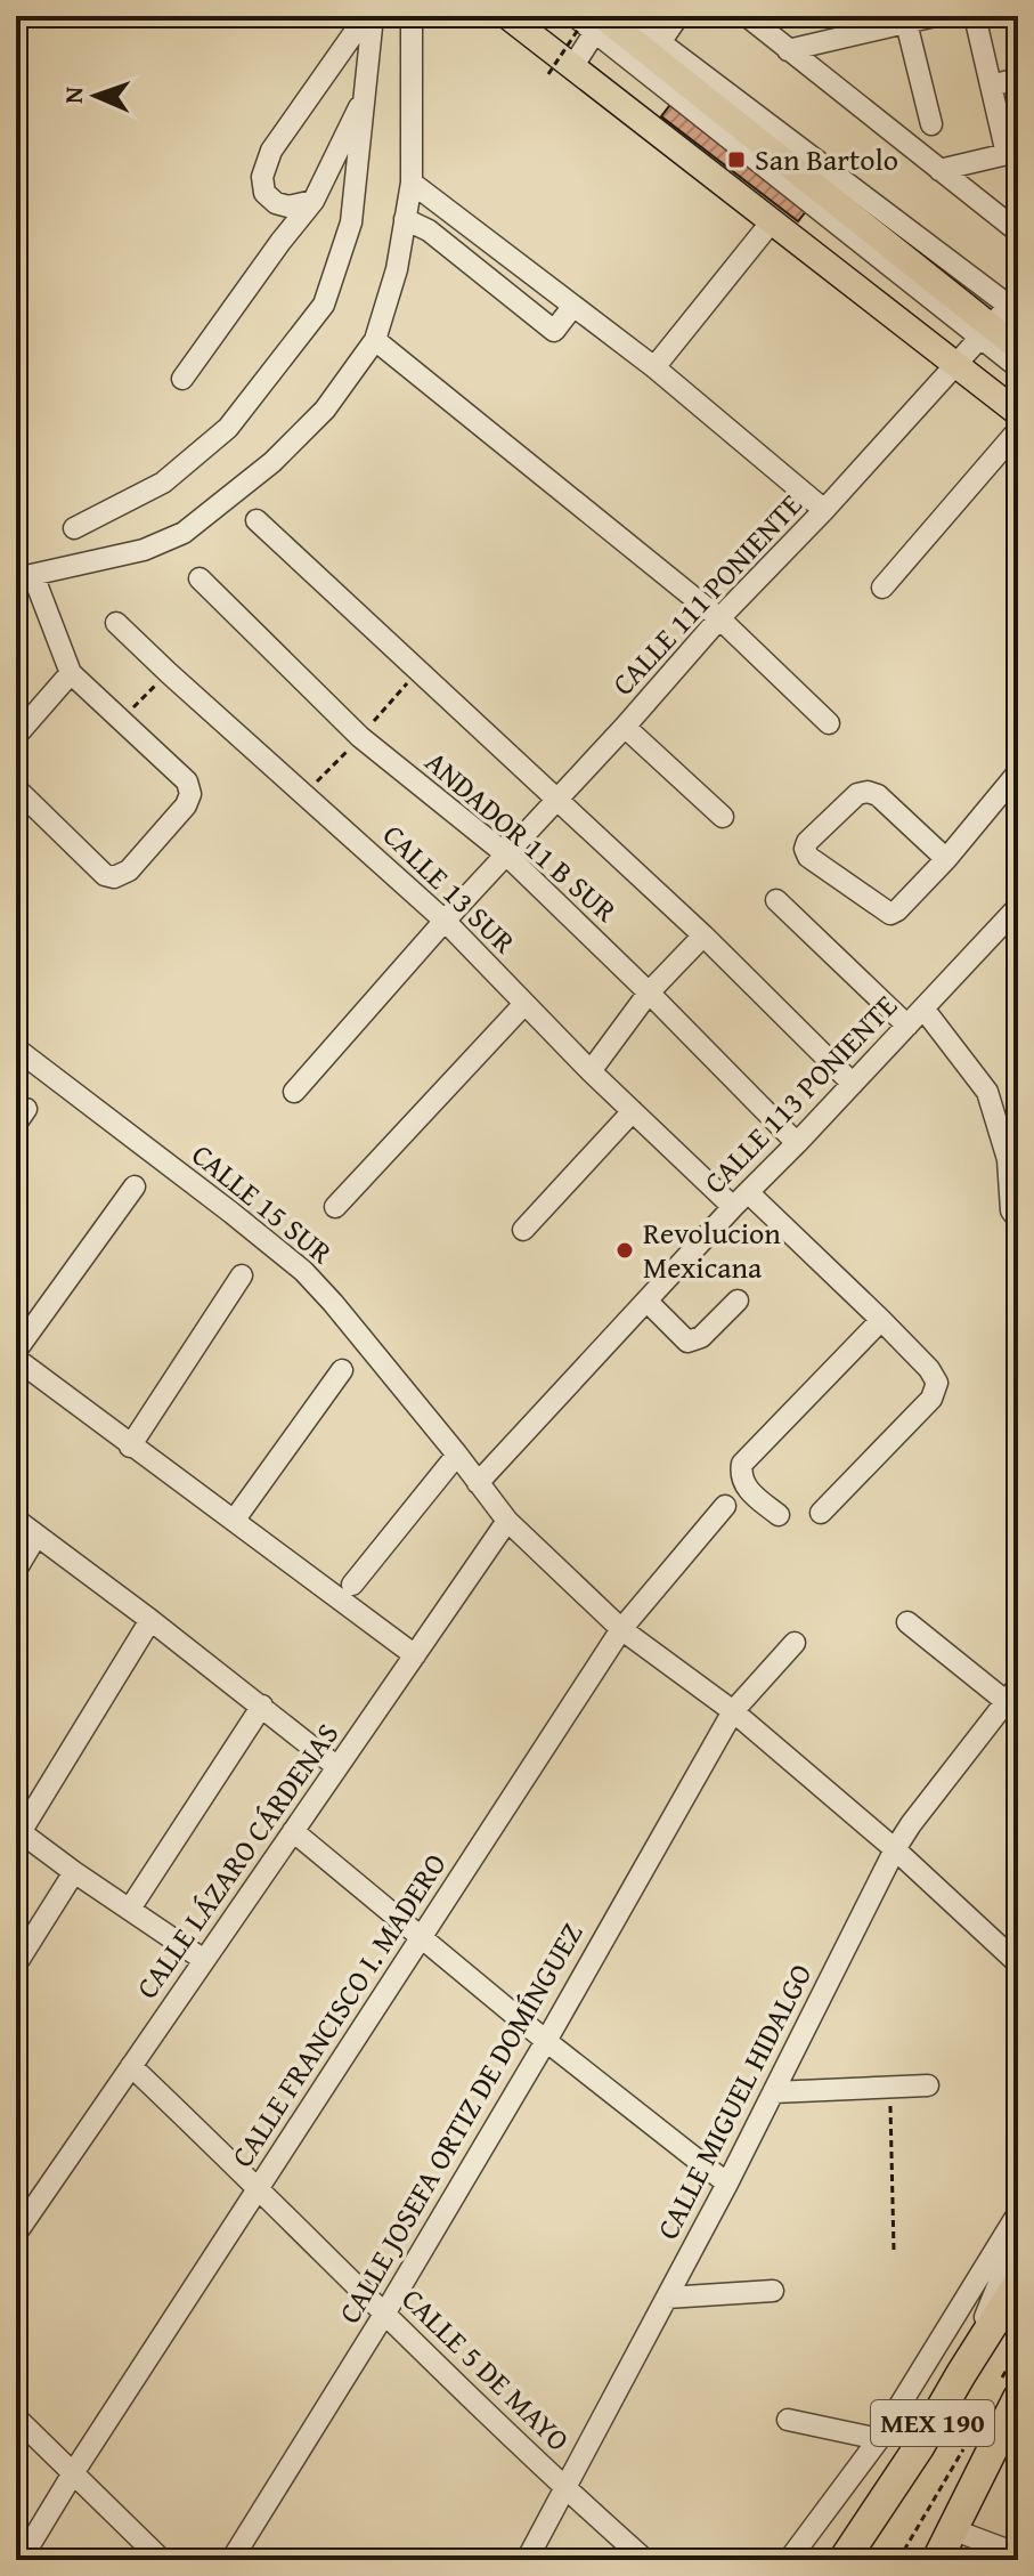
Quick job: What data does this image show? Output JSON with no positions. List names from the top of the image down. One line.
{"streets":{"highway":["MEX 190"],"street":["CALLE 111 PONIENTE","ANDADOR 11 B SUR","CALLE 13 SUR","CALLE 113 PONIENTE","CALLE 15 SUR","CALLE LÁZARO CÁRDENAS","CALLE FRANCISCO I. MADERO","CALLE MIGUEL HIDALGO","CALLE JOSEFA ORTIZ DE DOMÍNGUEZ","CALLE 5 DE MAYO"]},"crossings":[["CALLE 111 PONIENTE","ANDADOR 11 B SUR"],["CALLE 111 PONIENTE","CALLE 13 SUR"],["ANDADOR 11 B SUR","CALLE 113 PONIENTE"],["CALLE 13 SUR","CALLE 113 PONIENTE"],["CALLE 113 PONIENTE","CALLE 15 SUR"],["CALLE 15 SUR","CALLE LÁZARO CÁRDENAS"],["CALLE 15 SUR","CALLE FRANCISCO I. MADERO"],["CALLE 15 SUR","CALLE MIGUEL HIDALGO"],["CALLE 15 SUR","CALLE JOSEFA ORTIZ DE DOMÍNGUEZ"],["CALLE LÁZARO CÁRDENAS","CALLE 5 DE MAYO"],["CALLE FRANCISCO I. MADERO","CALLE 5 DE MAYO"],["CALLE MIGUEL HIDALGO","CALLE 5 DE MAYO"],["CALLE JOSEFA ORTIZ DE DOMÍNGUEZ","CALLE 5 DE MAYO"]],"places":{"transit":["San Bartolo"],"other":["Revolucion Mexicana"]},"north":"left"}
